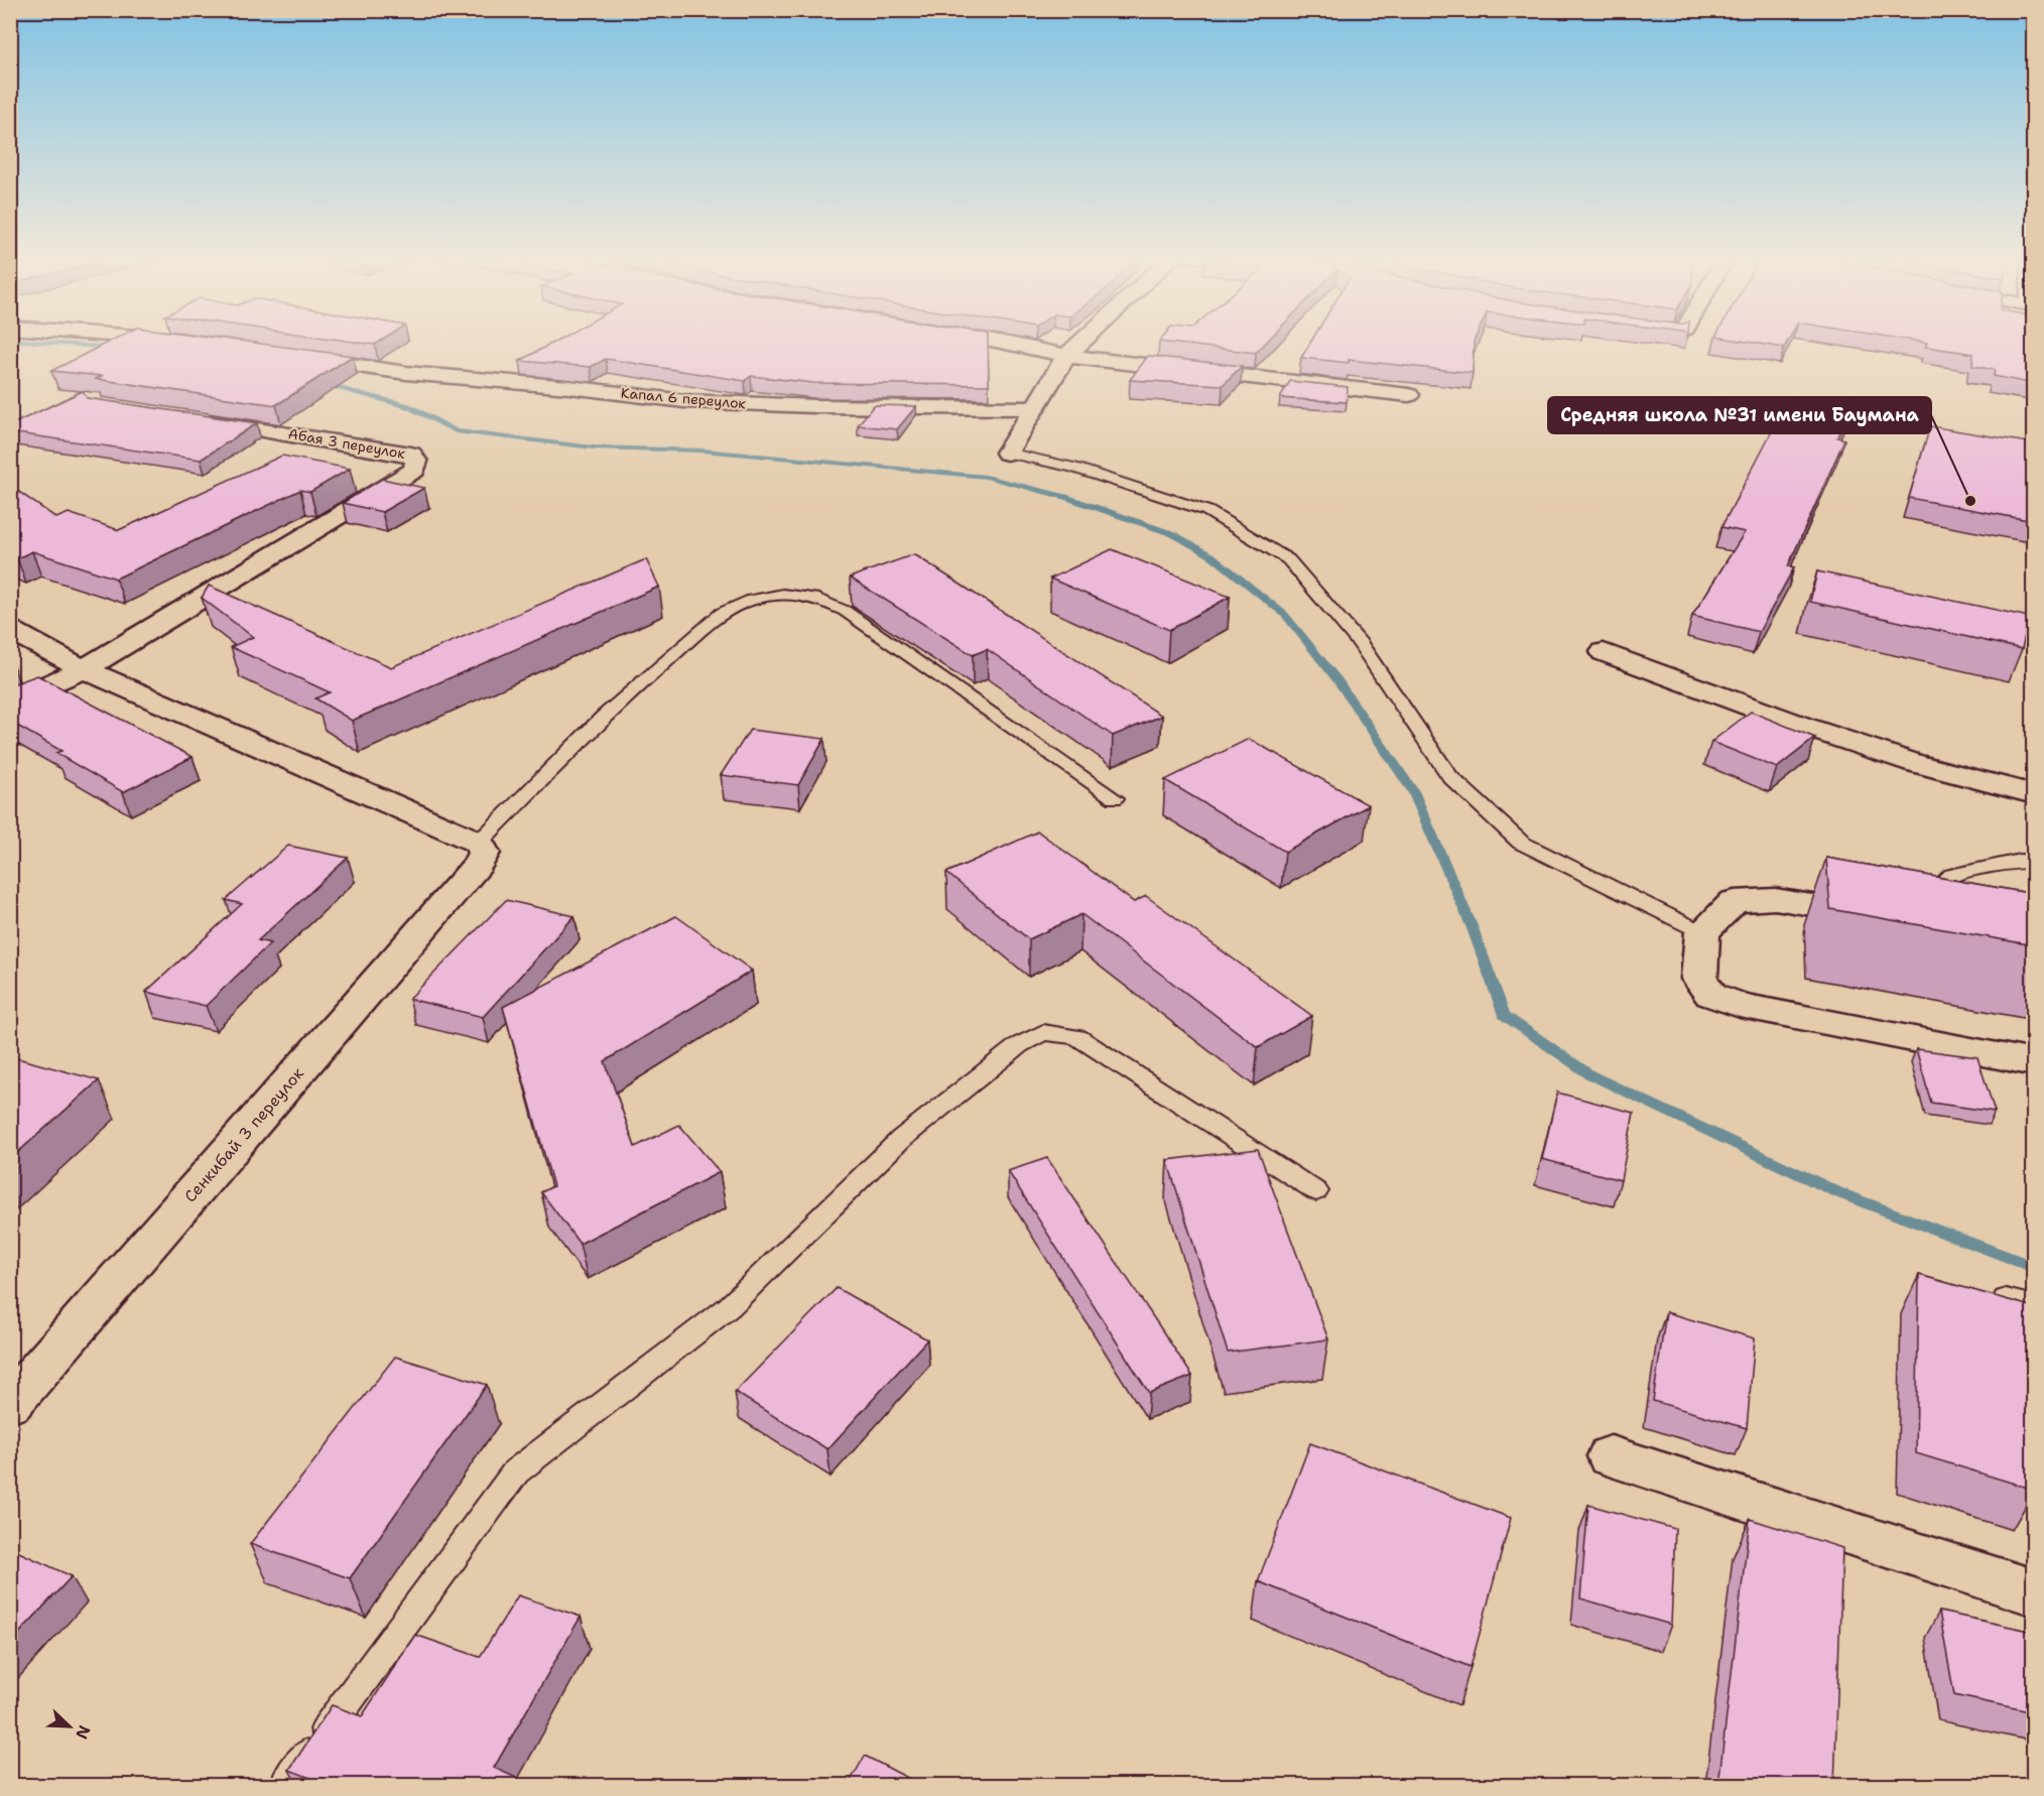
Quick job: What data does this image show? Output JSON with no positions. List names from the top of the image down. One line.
{"streets":{"street":["Капал 6 переулок","Абая 3 переулок","Сенкибай 3 переулок"]},"places":["Средняя школа №31 имени Баумана"],"north":"bottom right"}
